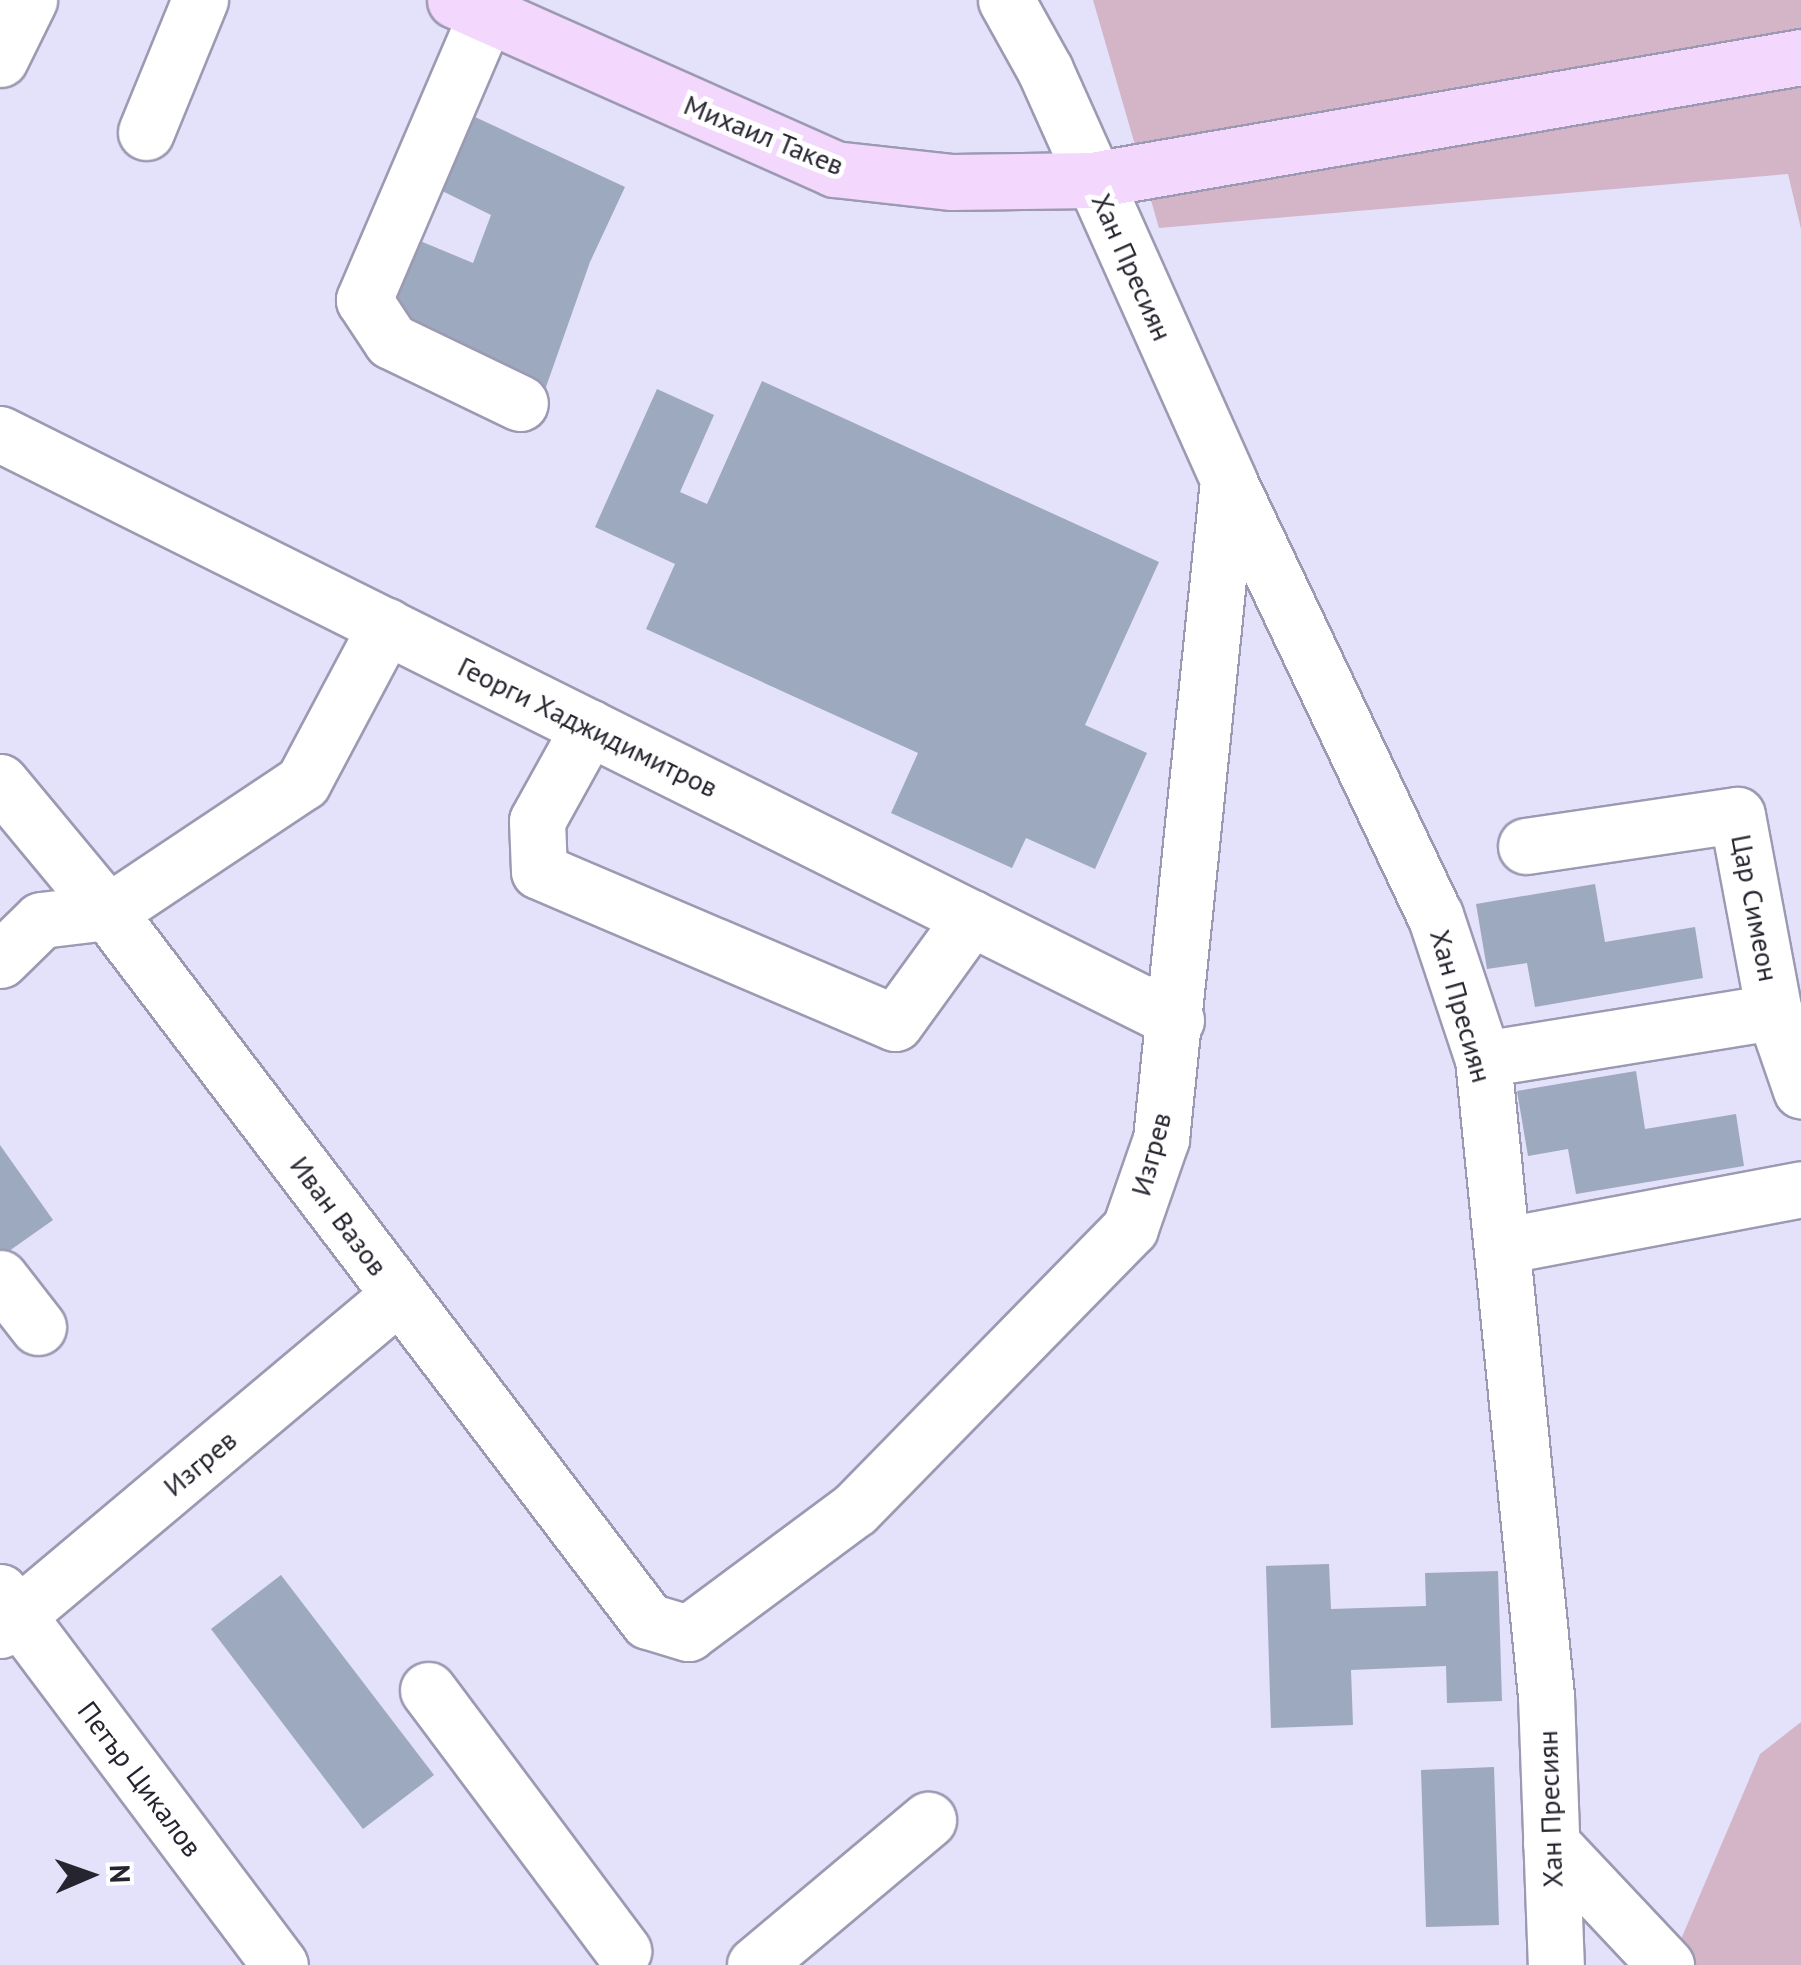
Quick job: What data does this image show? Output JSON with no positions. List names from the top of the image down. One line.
{"streets":{"main road":["Михаил Такев"],"street":["Хан Пресиян","Георги Хаджидимитров","Цар Симеон","Изгрев","Иван Вазов","Петър Цикалов"]},"crossings":[["Михаил Такев","Хан Пресиян"],["Хан Пресиян","Изгрев"],["Георги Хаджидимитров","Изгрев"],["Изгрев","Иван Вазов"],["Изгрев","Петър Цикалов"]],"north":"right"}
